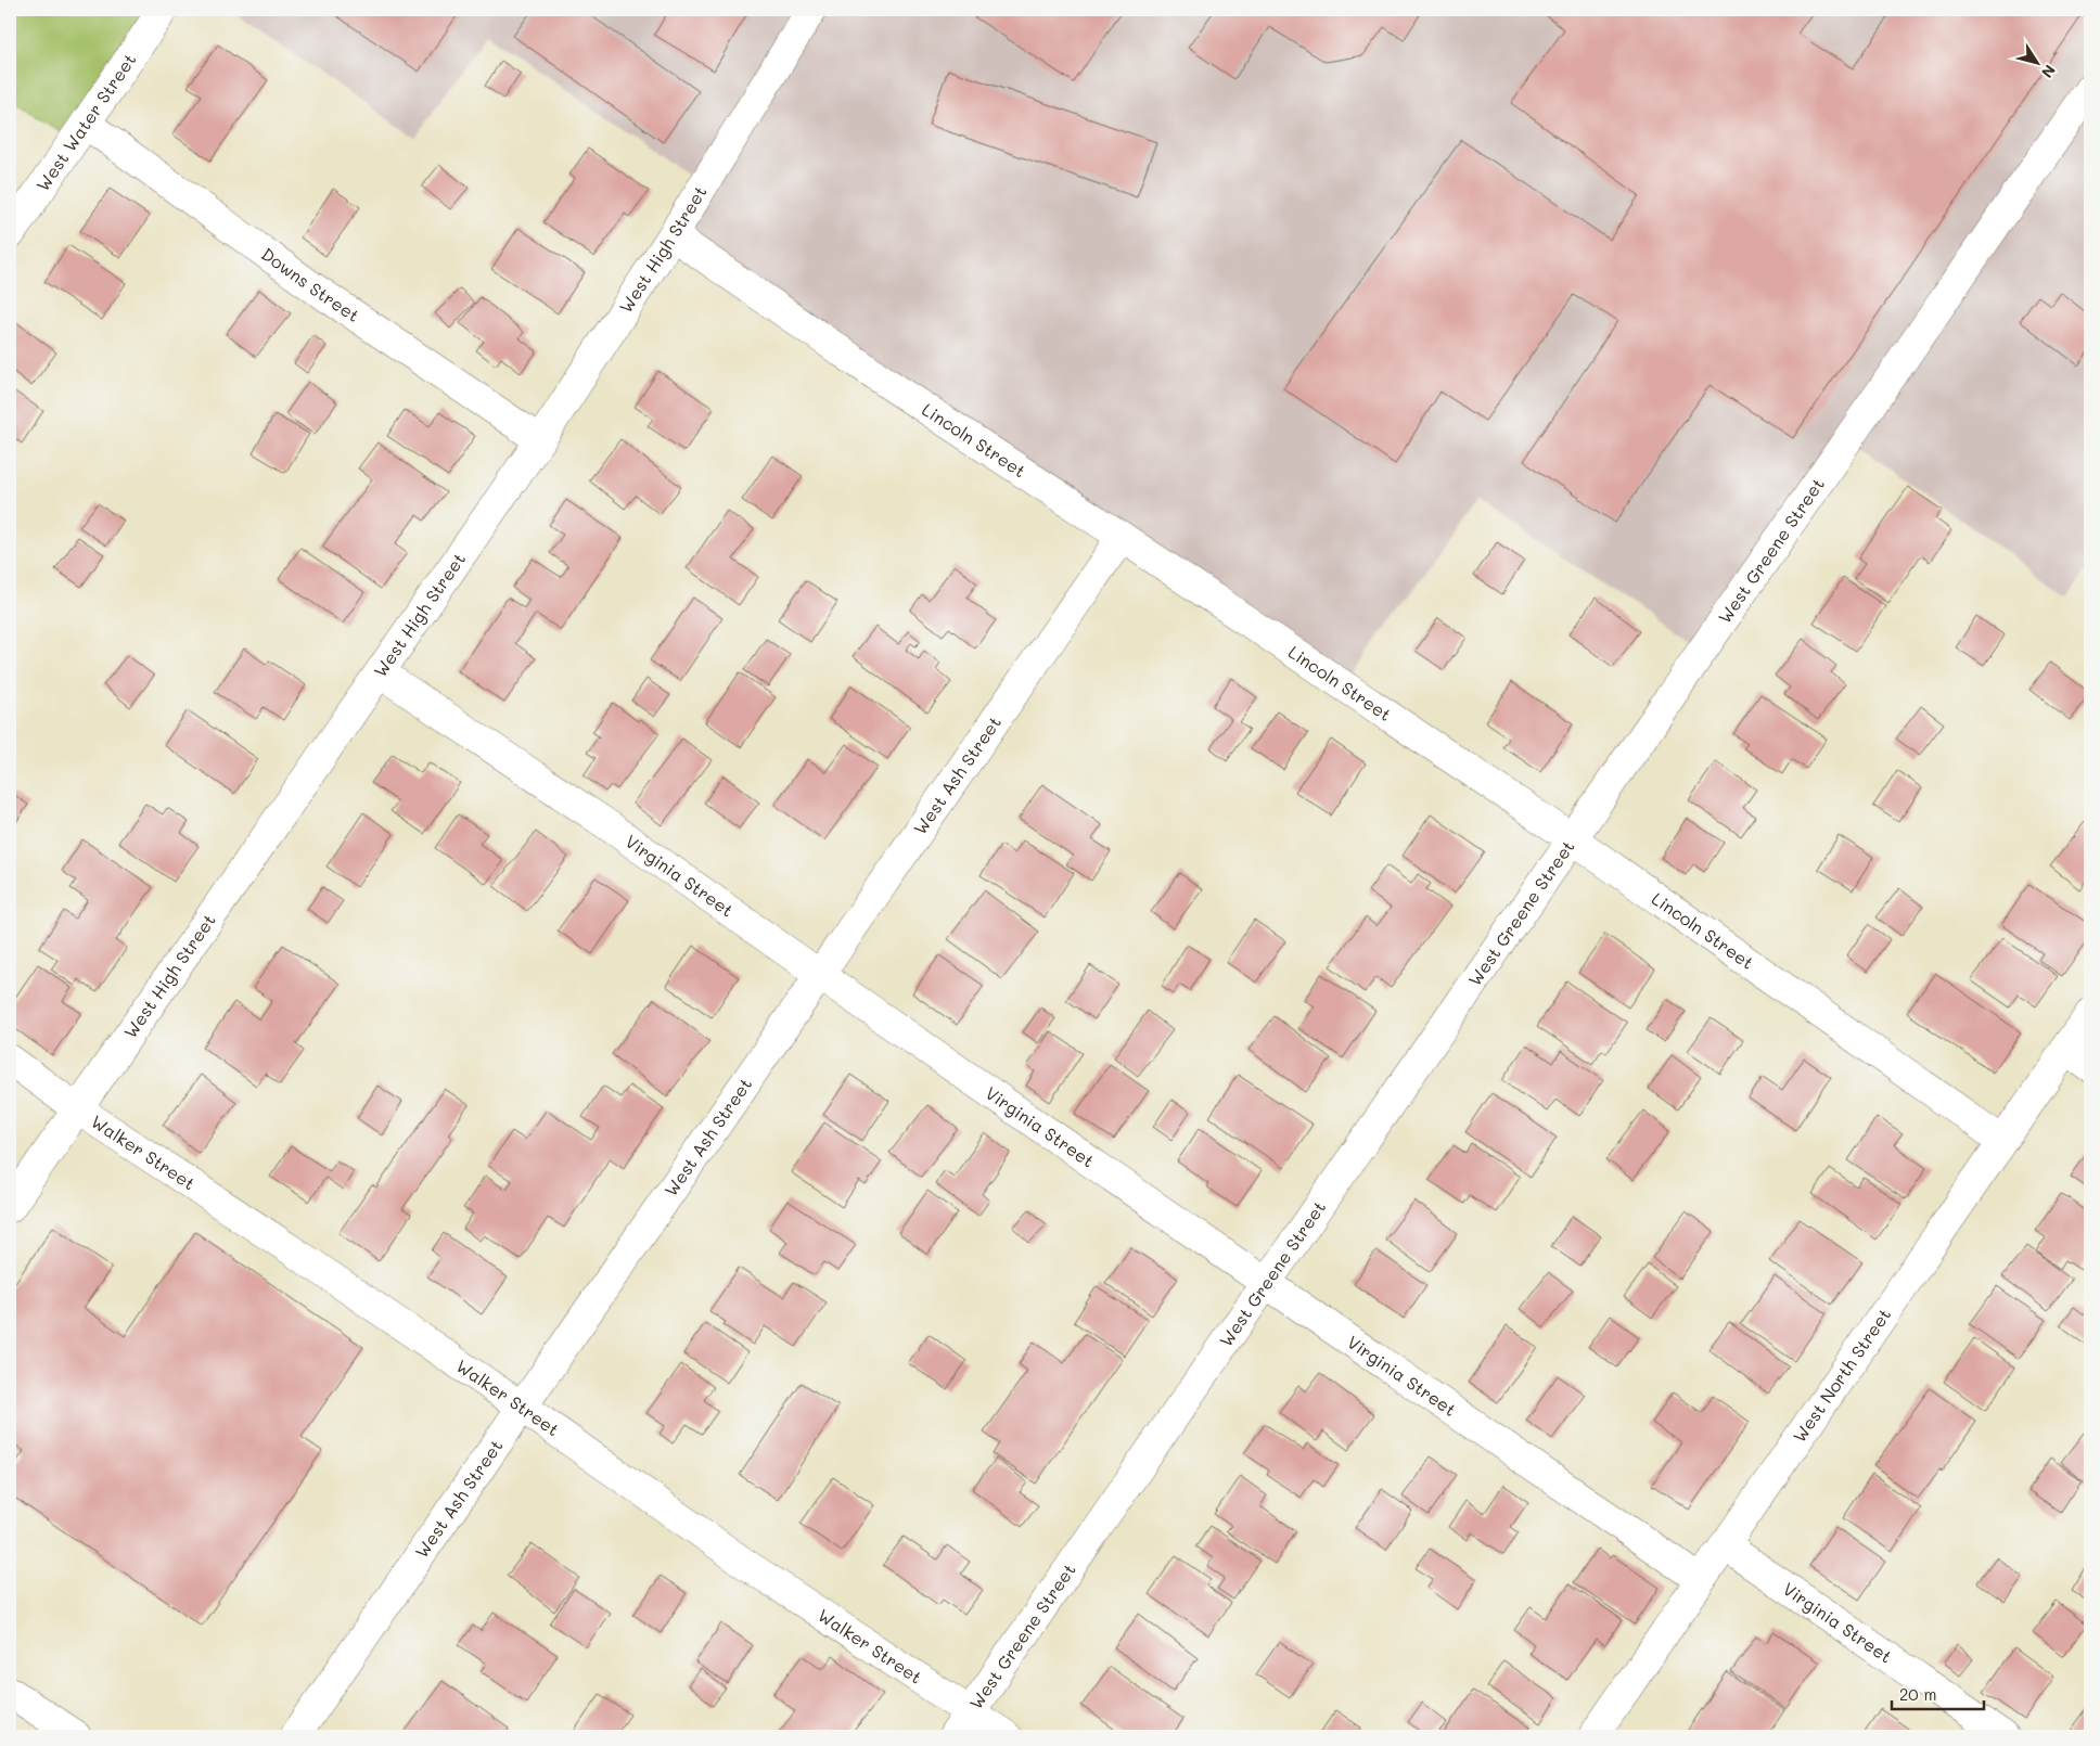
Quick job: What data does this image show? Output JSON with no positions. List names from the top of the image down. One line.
{"streets":{"street":["West Water Street","West High Street","Downs Street","Lincoln Street","West Greene Street","West Ash Street","Virginia Street","Walker Street","West North Street"]},"crossings":[["West Water Street","Downs Street"],["West High Street","Downs Street"],["West High Street","Lincoln Street"],["West High Street","Virginia Street"],["West High Street","Walker Street"],["Lincoln Street","West Greene Street"],["Lincoln Street","West Ash Street"],["Lincoln Street","West North Street"],["West Greene Street","Virginia Street"],["West Greene Street","Walker Street"],["West Ash Street","Virginia Street"],["West Ash Street","Walker Street"],["Virginia Street","West North Street"]],"scale_bar":"20 m","north":"bottom right"}
